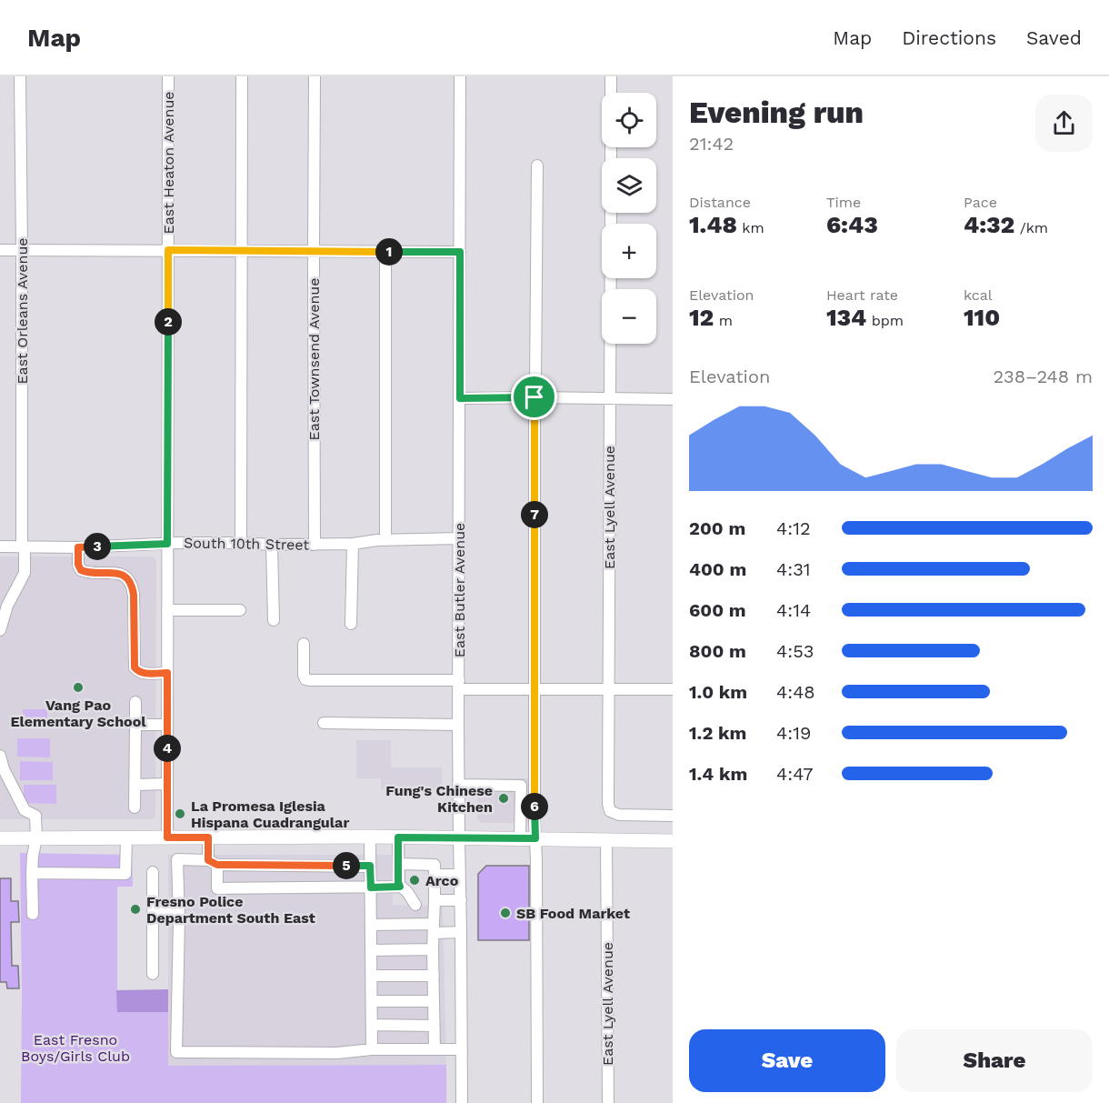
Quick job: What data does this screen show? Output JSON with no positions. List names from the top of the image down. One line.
{"streets":{"street":["East Heaton Avenue","East Orleans Avenue","East Townsend Avenue","East Lyell Avenue","South 10th Street","East Butler Avenue"]},"crossings":[["East Heaton Avenue","South 10th Street"],["East Orleans Avenue","South 10th Street"],["East Townsend Avenue","South 10th Street"],["South 10th Street","East Butler Avenue"]],"parks":["East Fresno Boys/Girls Club"],"places":["Vang Pao Elementary School","Fung's Chinese Kitchen","La Promesa Iglesia Hispana Cuadrangular","Arco","Fresno Police Department South East","SB Food Market"],"page":{"header":"Map","nav":["Map","Directions","Saved"],"heading":["Evening run","21:42"],"map_buttons":["+","−"],"stats":[["Distance","1.48 km"],["Time","6:43"],["Pace","4:32 /km"],["Elevation","12 m"],["Heart rate","134 bpm"],["kcal","110"]],"pins":["1","2","7","3","4","6","5"],"chart":["Elevation","238–248 m"],"list":[{"name":"200 m","note":"4:12"},{"name":"400 m","note":"4:31"},{"name":"600 m","note":"4:14"},{"name":"800 m","note":"4:53"},{"name":"1.0 km","note":"4:48"},{"name":"1.2 km","note":"4:19"},{"name":"1.4 km","note":"4:47"}],"buttons":["Save","Share"]}}
